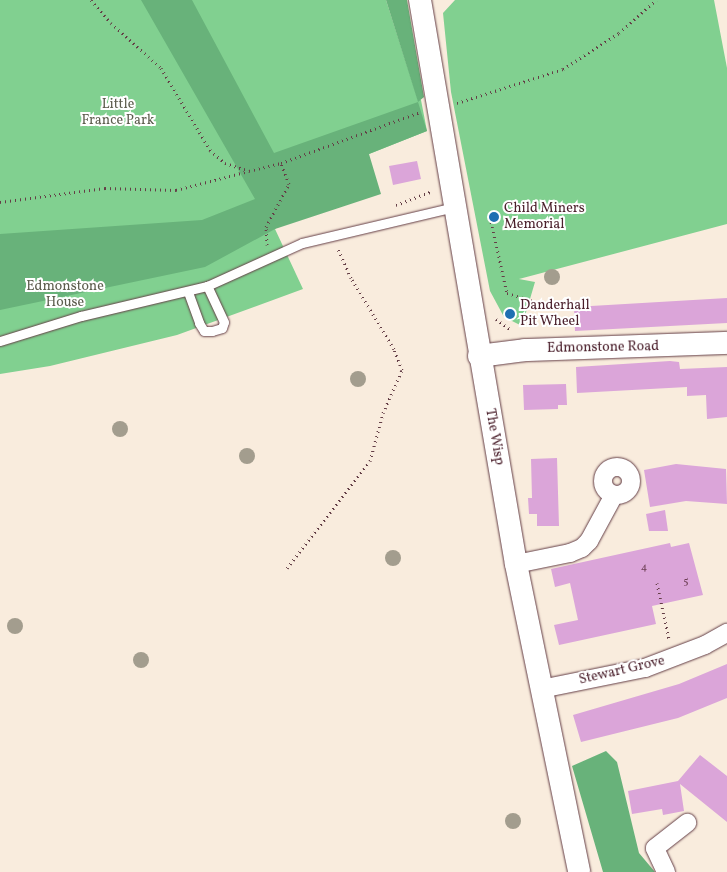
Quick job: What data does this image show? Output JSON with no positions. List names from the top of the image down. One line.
{"streets":{"street":["Edmonstone Road","The Wisp","Stewart Grove"]},"crossings":[["Edmonstone Road","The Wisp"],["The Wisp","Stewart Grove"]],"parks":["Little France Park","Edmonstone House"],"places":["Child Miners Memorial","Danderhall Pit Wheel"],"house_numbers":["4","5"]}
